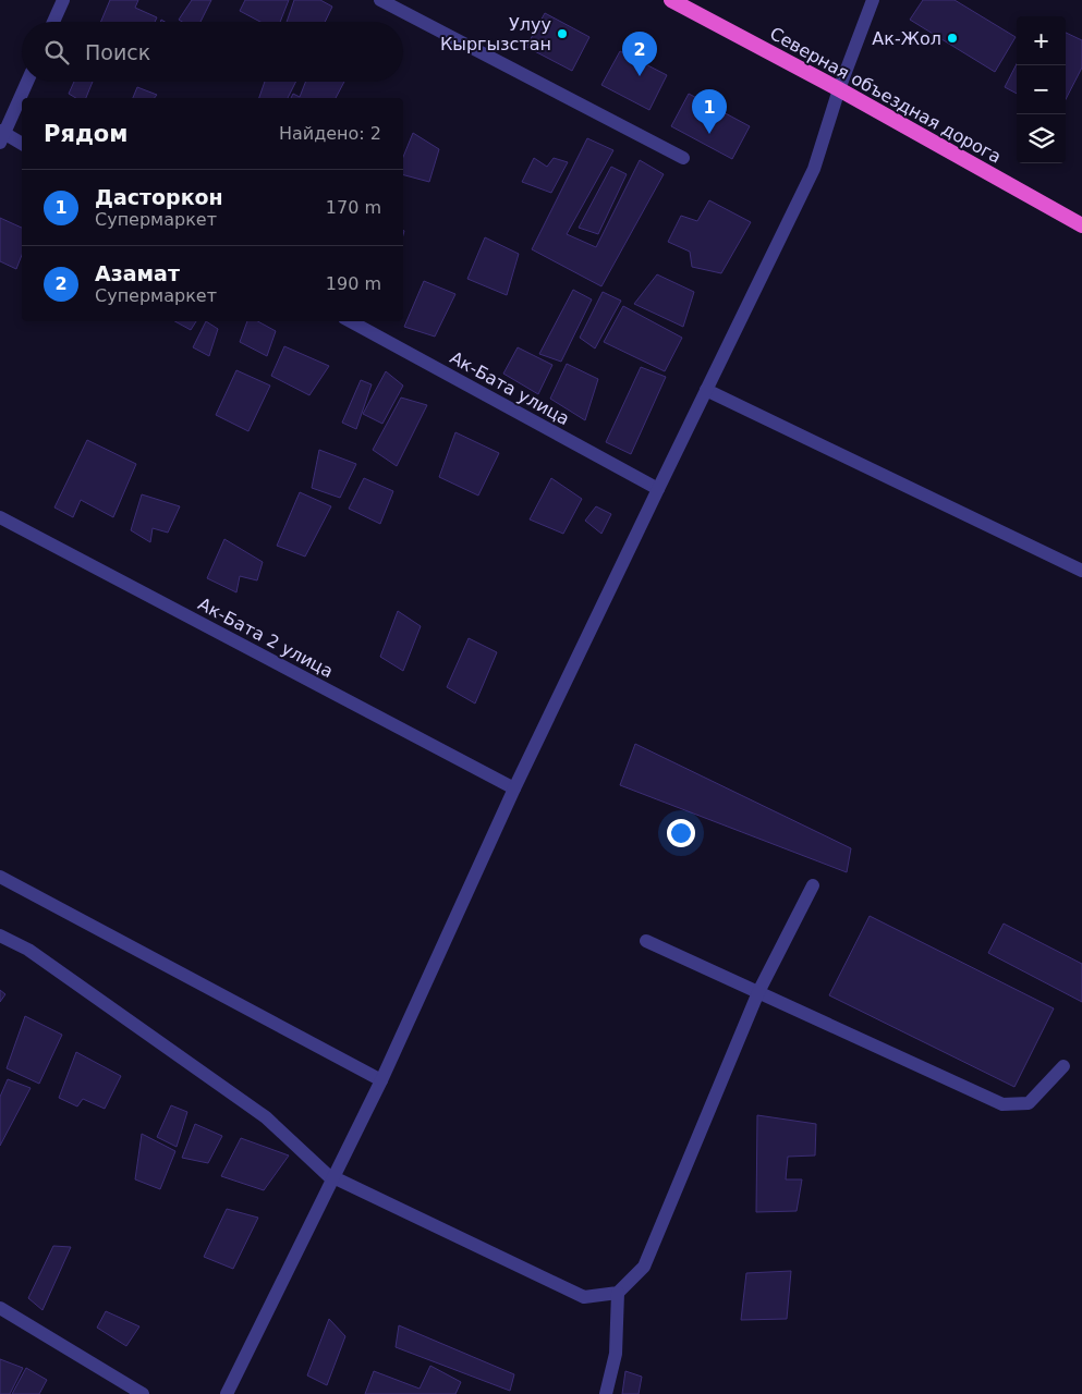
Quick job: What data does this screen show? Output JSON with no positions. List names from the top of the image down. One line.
{"streets":{"highway":["Северная объездная дорога"],"street":["Ак-Бата улица","Ак-Бата 2 улица"]},"places":["Улуу Кыргызстан","Ак-Жол"],"page":{"map_buttons":["+","−"],"search":"Поиск","pins":["2","1"],"heading":["Рядом","Найдено: 2"],"list":[{"mark":"1","name":"Дасторкон","note":"Супермаркет","value":"170 m"},{"mark":"2","name":"Азамат","note":"Супермаркет","value":"190 m"}]}}
